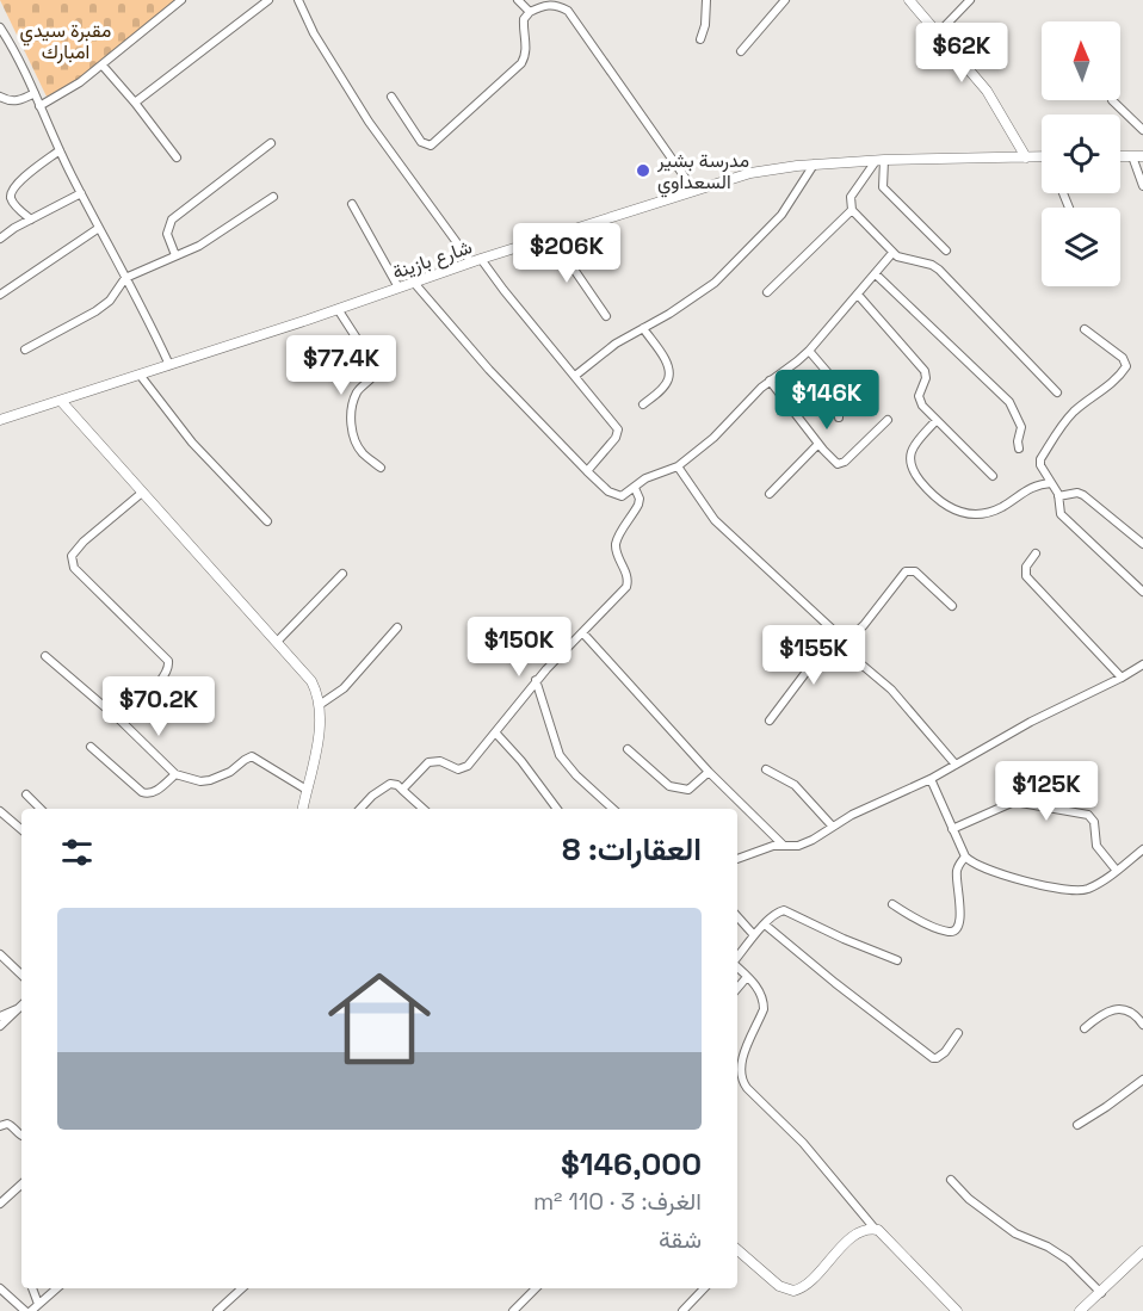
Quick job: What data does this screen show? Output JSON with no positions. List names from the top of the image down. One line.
{"streets":{"street":["شارع بازينة"]},"parks":["مقبرة سيدي امبارك"],"places":["مدرسة بشير السعداوي"],"north":"top","page":{"price":["$62K","$206K","$77.4K","$146K","$150K","$155K","$70.2K","$125K"],"heading":"العقارات: 8","list":[{"name":"$146,000","note":"الغرف: 3 · 110 m² · شقة"}]}}
